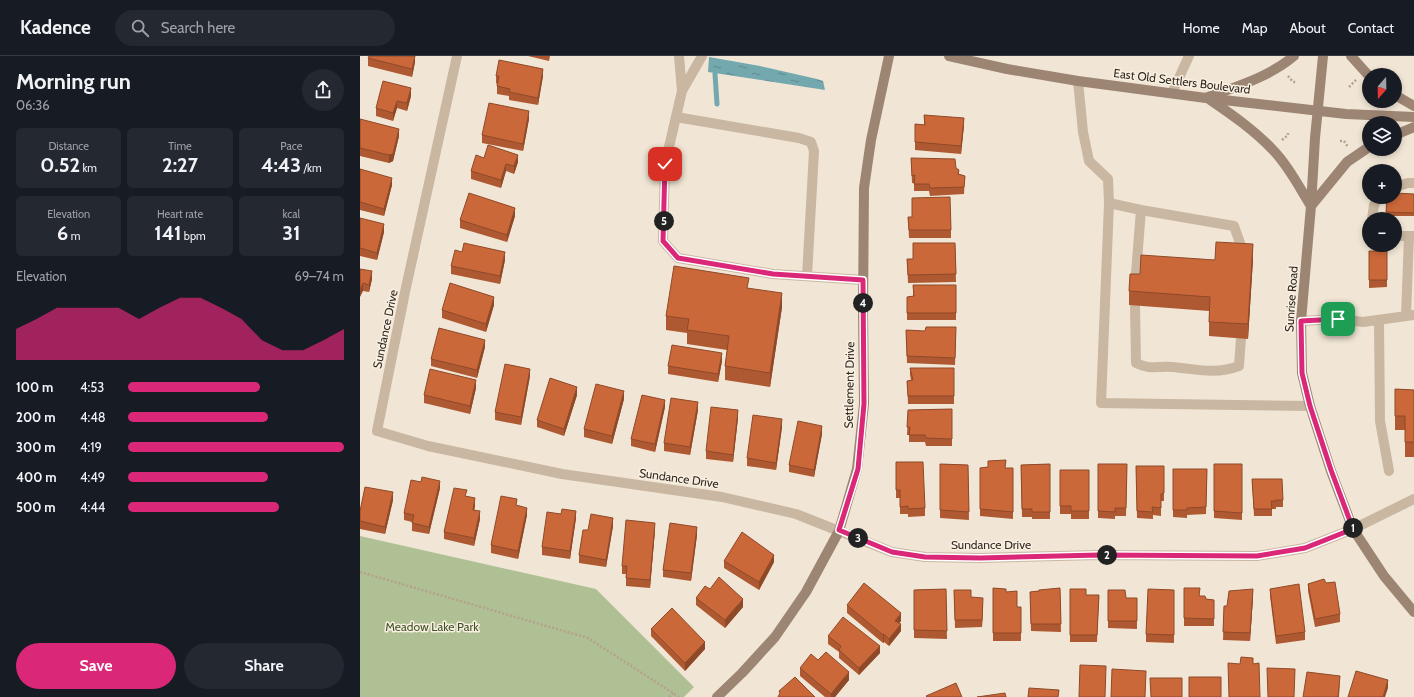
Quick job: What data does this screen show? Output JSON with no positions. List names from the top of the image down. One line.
{"streets":{"main road":["East Old Settlers Boulevard","Sunrise Road","Settlement Drive"],"street":["Sundance Drive"]},"crossings":[["East Old Settlers Boulevard","Sunrise Road"],["Sunrise Road","Sundance Drive"],["Sundance Drive","Settlement Drive"]],"parks":["Meadow Lake Park"],"north":"bottom","page":{"header":"Kadence","search":"Search here","nav":["Home","Map","About","Contact"],"heading":["Morning run","06:36"],"map_buttons":["+","−"],"stats":[["Distance","0.52 km"],["Time","2:27"],["Pace","4:43 /km"],["Elevation","6 m"],["Heart rate","141 bpm"],["kcal","31"]],"pins":["5","4","1","3","2"],"chart":["Elevation","69–74 m"],"list":[{"name":"100 m","note":"4:53"},{"name":"200 m","note":"4:48"},{"name":"300 m","note":"4:19"},{"name":"400 m","note":"4:49"},{"name":"500 m","note":"4:44"}],"buttons":["Save","Share"]}}
